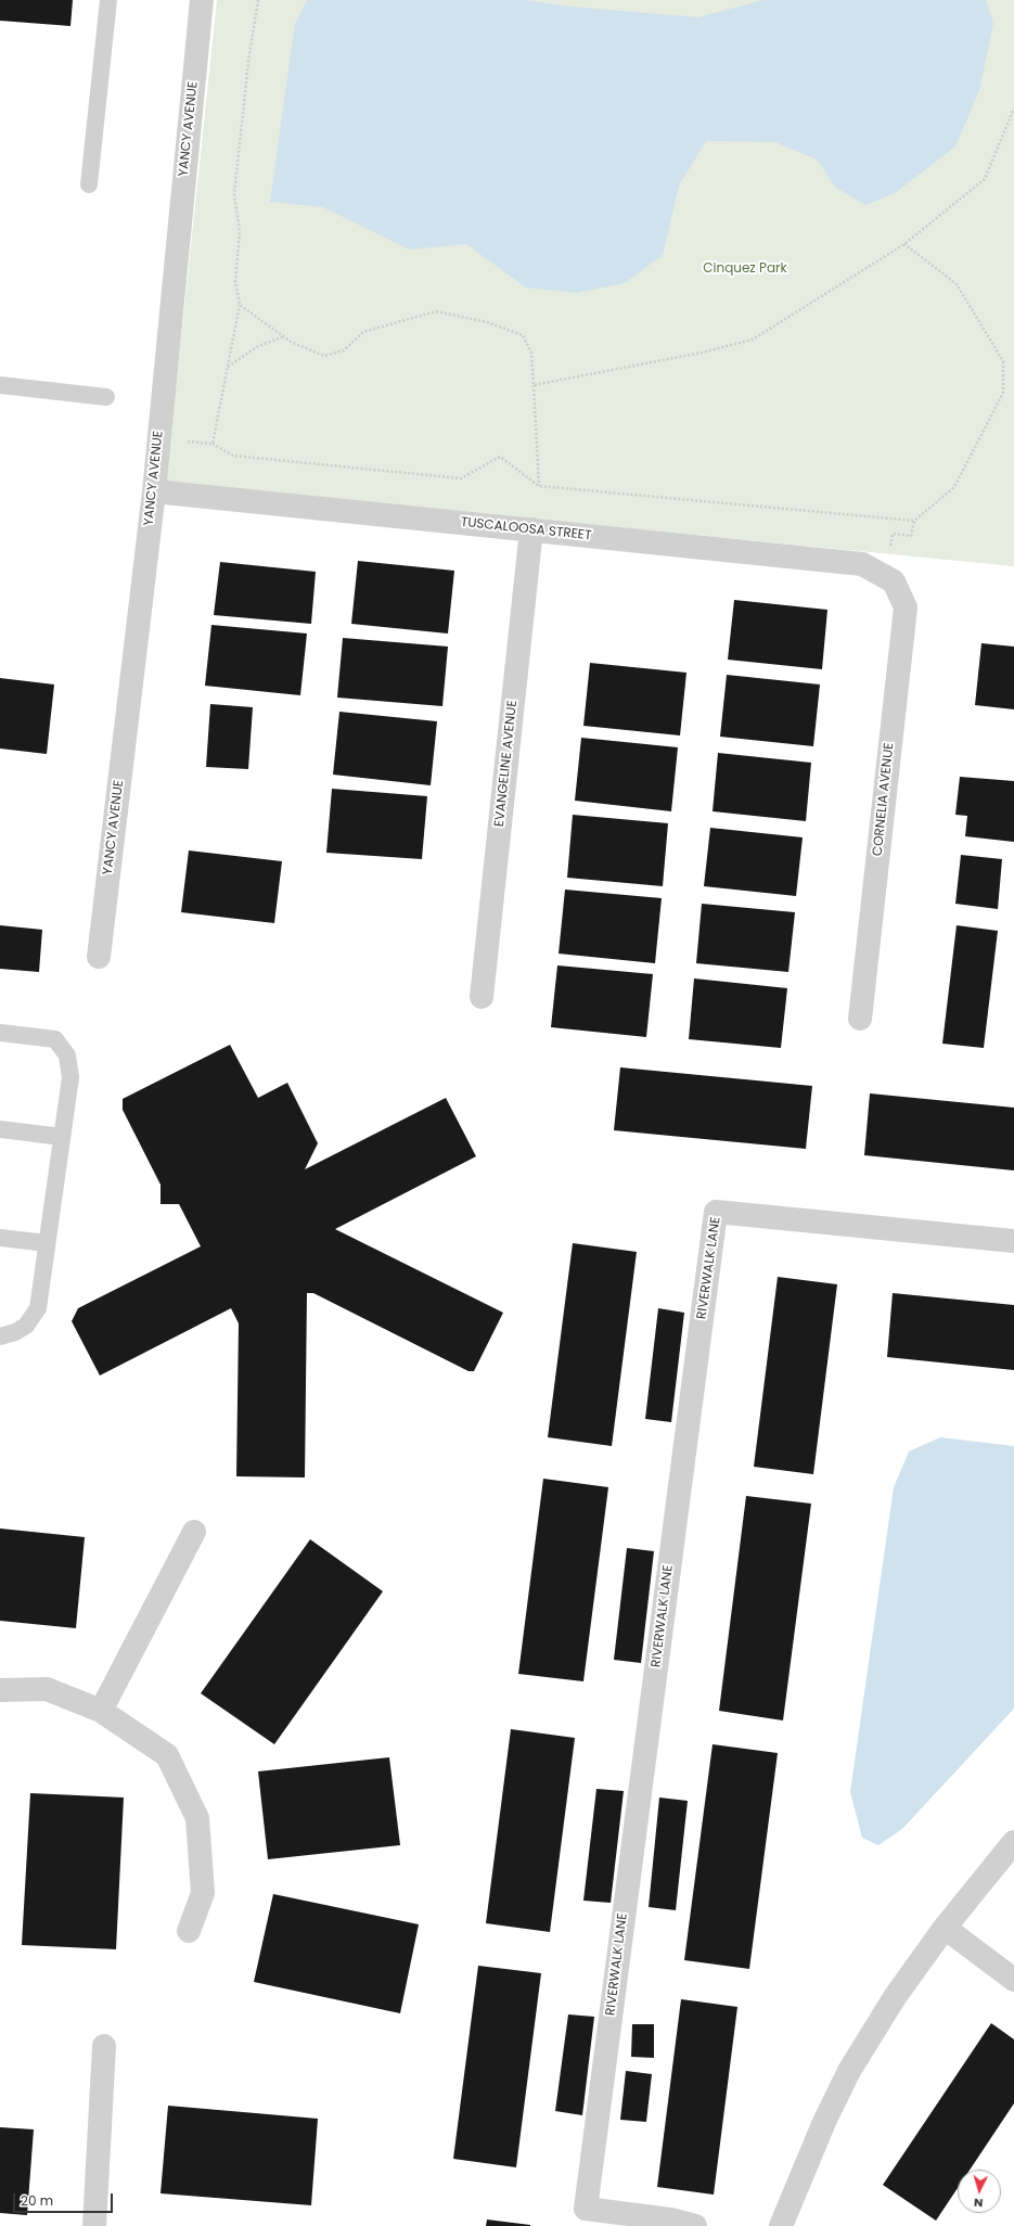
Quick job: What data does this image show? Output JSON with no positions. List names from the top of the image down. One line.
{"streets":{"street":["YANCY AVENUE","TUSCALOOSA STREET","EVANGELINE AVENUE","CORNELIA AVENUE","RIVERWALK LANE"]},"crossings":[["YANCY AVENUE","TUSCALOOSA STREET"],["TUSCALOOSA STREET","EVANGELINE AVENUE"],["TUSCALOOSA STREET","CORNELIA AVENUE"]],"parks":["Cinquez Park"],"scale_bar":"20 m","north":"bottom"}
